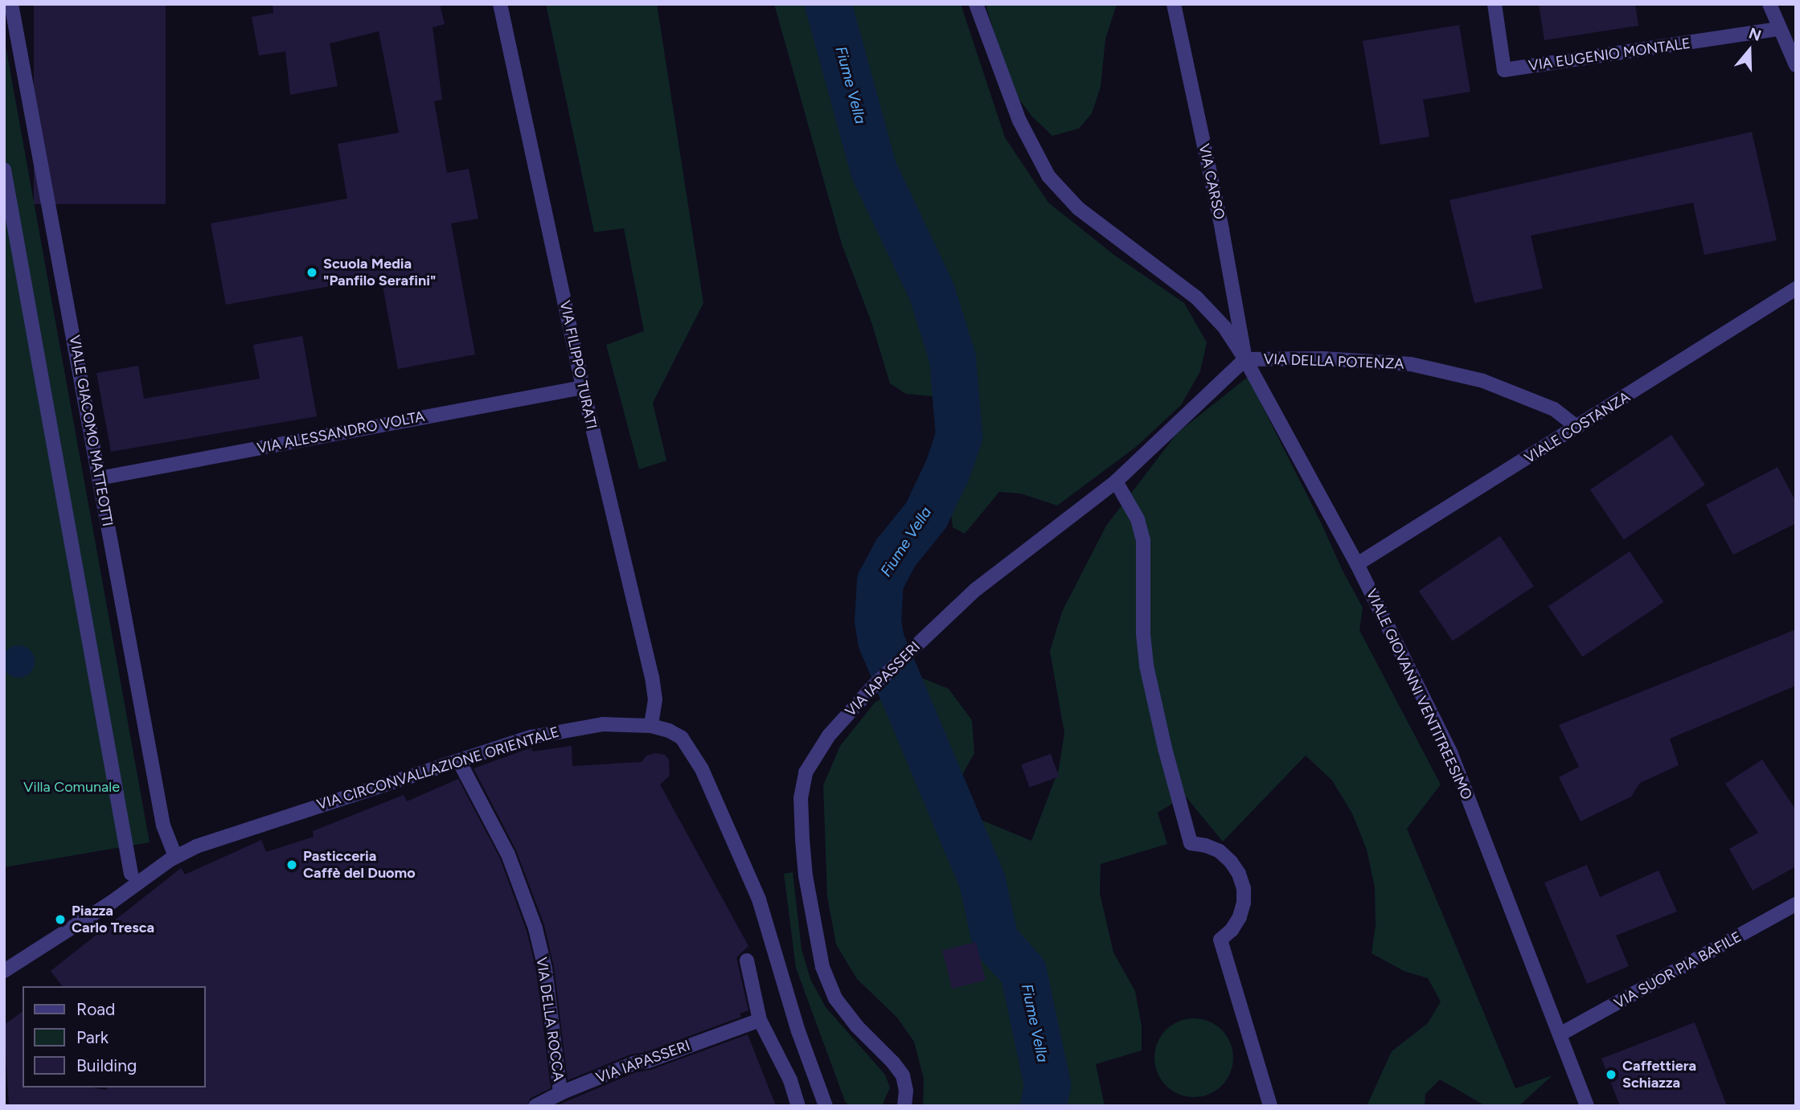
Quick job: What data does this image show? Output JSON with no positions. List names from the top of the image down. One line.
{"streets":{"street":["VIA EUGENIO MONTALE","VIA CARSO","VIA DELLA POTENZA","VIA FILIPPO TURATI","VIALE COSTANZA","VIALE GIACOMO MATTEOTTI","VIA ALESSANDRO VOLTA","VIA IAPASSERI","VIALE GIOVANNI VENTITREESIMO","VIA CIRCONVALLAZIONE ORIENTALE","VIA SUOR PIA BAFILE","VIA DELLA ROCCA"]},"crossings":[["VIA CARSO","VIA DELLA POTENZA"],["VIA CARSO","VIA IAPASSERI"],["VIA CARSO","VIALE GIOVANNI VENTITREESIMO"],["VIA DELLA POTENZA","VIALE COSTANZA"],["VIA DELLA POTENZA","VIA IAPASSERI"],["VIA DELLA POTENZA","VIALE GIOVANNI VENTITREESIMO"],["VIA FILIPPO TURATI","VIA ALESSANDRO VOLTA"],["VIA FILIPPO TURATI","VIA CIRCONVALLAZIONE ORIENTALE"],["VIALE COSTANZA","VIALE GIOVANNI VENTITREESIMO"],["VIALE GIACOMO MATTEOTTI","VIA ALESSANDRO VOLTA"],["VIALE GIACOMO MATTEOTTI","VIA CIRCONVALLAZIONE ORIENTALE"],["VIA IAPASSERI","VIALE GIOVANNI VENTITREESIMO"],["VIA IAPASSERI","VIA DELLA ROCCA"],["VIALE GIOVANNI VENTITREESIMO","VIA SUOR PIA BAFILE"],["VIA CIRCONVALLAZIONE ORIENTALE","VIA DELLA ROCCA"]],"water":["Fiume Vella"],"parks":["Villa Comunale"],"places":["Scuola Media \"Panfilo Serafini\"","Pasticceria Caffè del Duomo","Piazza Carlo Tresca","Caffettiera Schiazza"],"legend":["Road","Park","Building"],"north":"top"}
